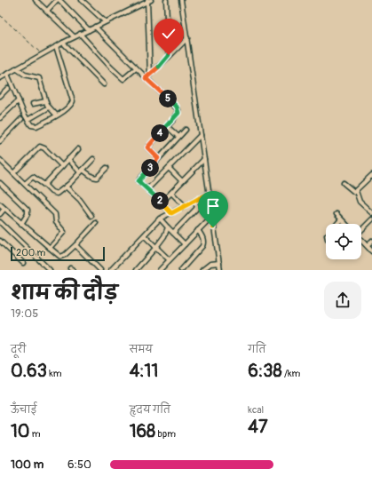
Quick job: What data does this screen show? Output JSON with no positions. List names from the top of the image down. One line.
{"scale_bar":"200 m","page":{"pins":["5","4","3","2"],"scale":"200 m","heading":["शाम की दौड़","19:05"],"stats":[["दूरी","0.63 km"],["समय","4:11"],["गति","6:38 /km"],["ऊँचाई","10 m"],["हृदय गति","168 bpm"],["kcal","47"]],"list":[{"name":"100 m","note":"6:50"}]}}
